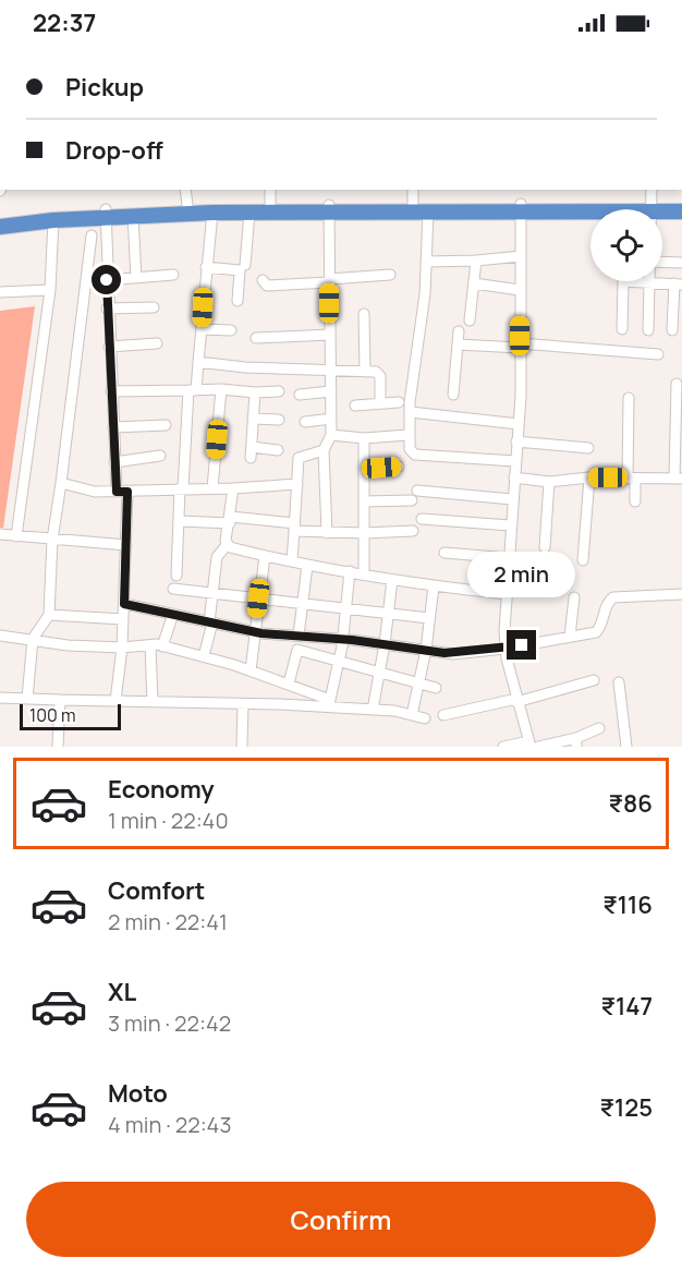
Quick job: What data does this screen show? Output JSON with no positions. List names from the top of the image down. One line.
{"scale_bar":"100 m","page":{"status":"22:37","banner":["Pickup","Drop-off"],"bubble":"2 min","scale":"100 m","list":[{"name":"Economy","note":"1 min · 22:40","value":"₹86"},{"name":"Comfort","note":"2 min · 22:41","value":"₹116"},{"name":"XL","note":"3 min · 22:42","value":"₹147"},{"name":"Moto","note":"4 min · 22:43","value":"₹125"}],"buttons":"Confirm"}}
